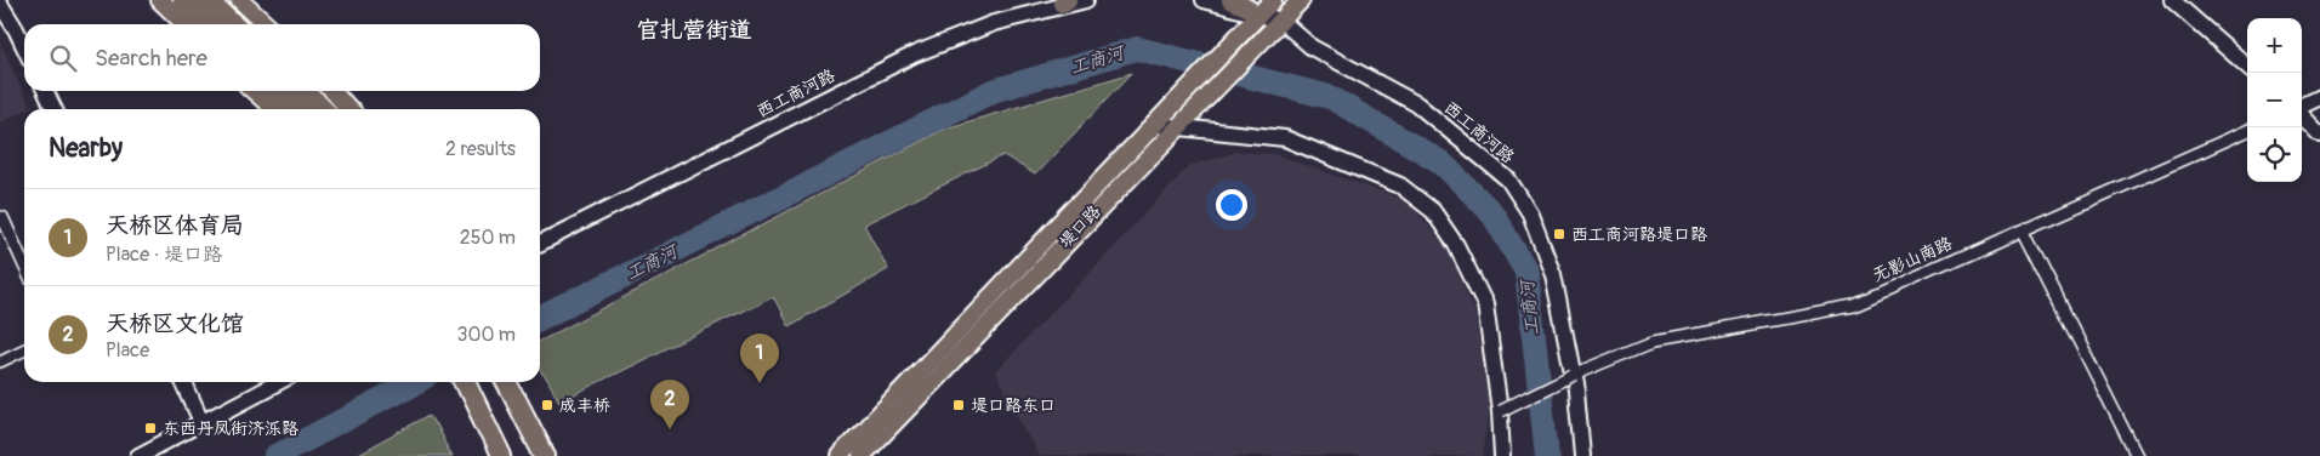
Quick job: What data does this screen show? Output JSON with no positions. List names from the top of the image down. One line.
{"streets":{"main road":["西工商河路","堤口路"],"street":["无影山南路"]},"crossings":[["西工商河路","堤口路"],["西工商河路","无影山南路"]],"districts":["官扎营街道"],"water":["工商河"],"places":{"transit":["西工商河路堤口路","成丰桥","堤口路东口","东西丹凤街济泺路"]},"page":{"map_buttons":["+","−"],"search":"Search here","heading":["Nearby","2 results"],"list":[{"mark":"1","name":"天桥区体育局","note":"Place · 堤口路","value":"250 m"},{"mark":"2","name":"天桥区文化馆","note":"Place","value":"300 m"}],"pins":["1","2"]}}
